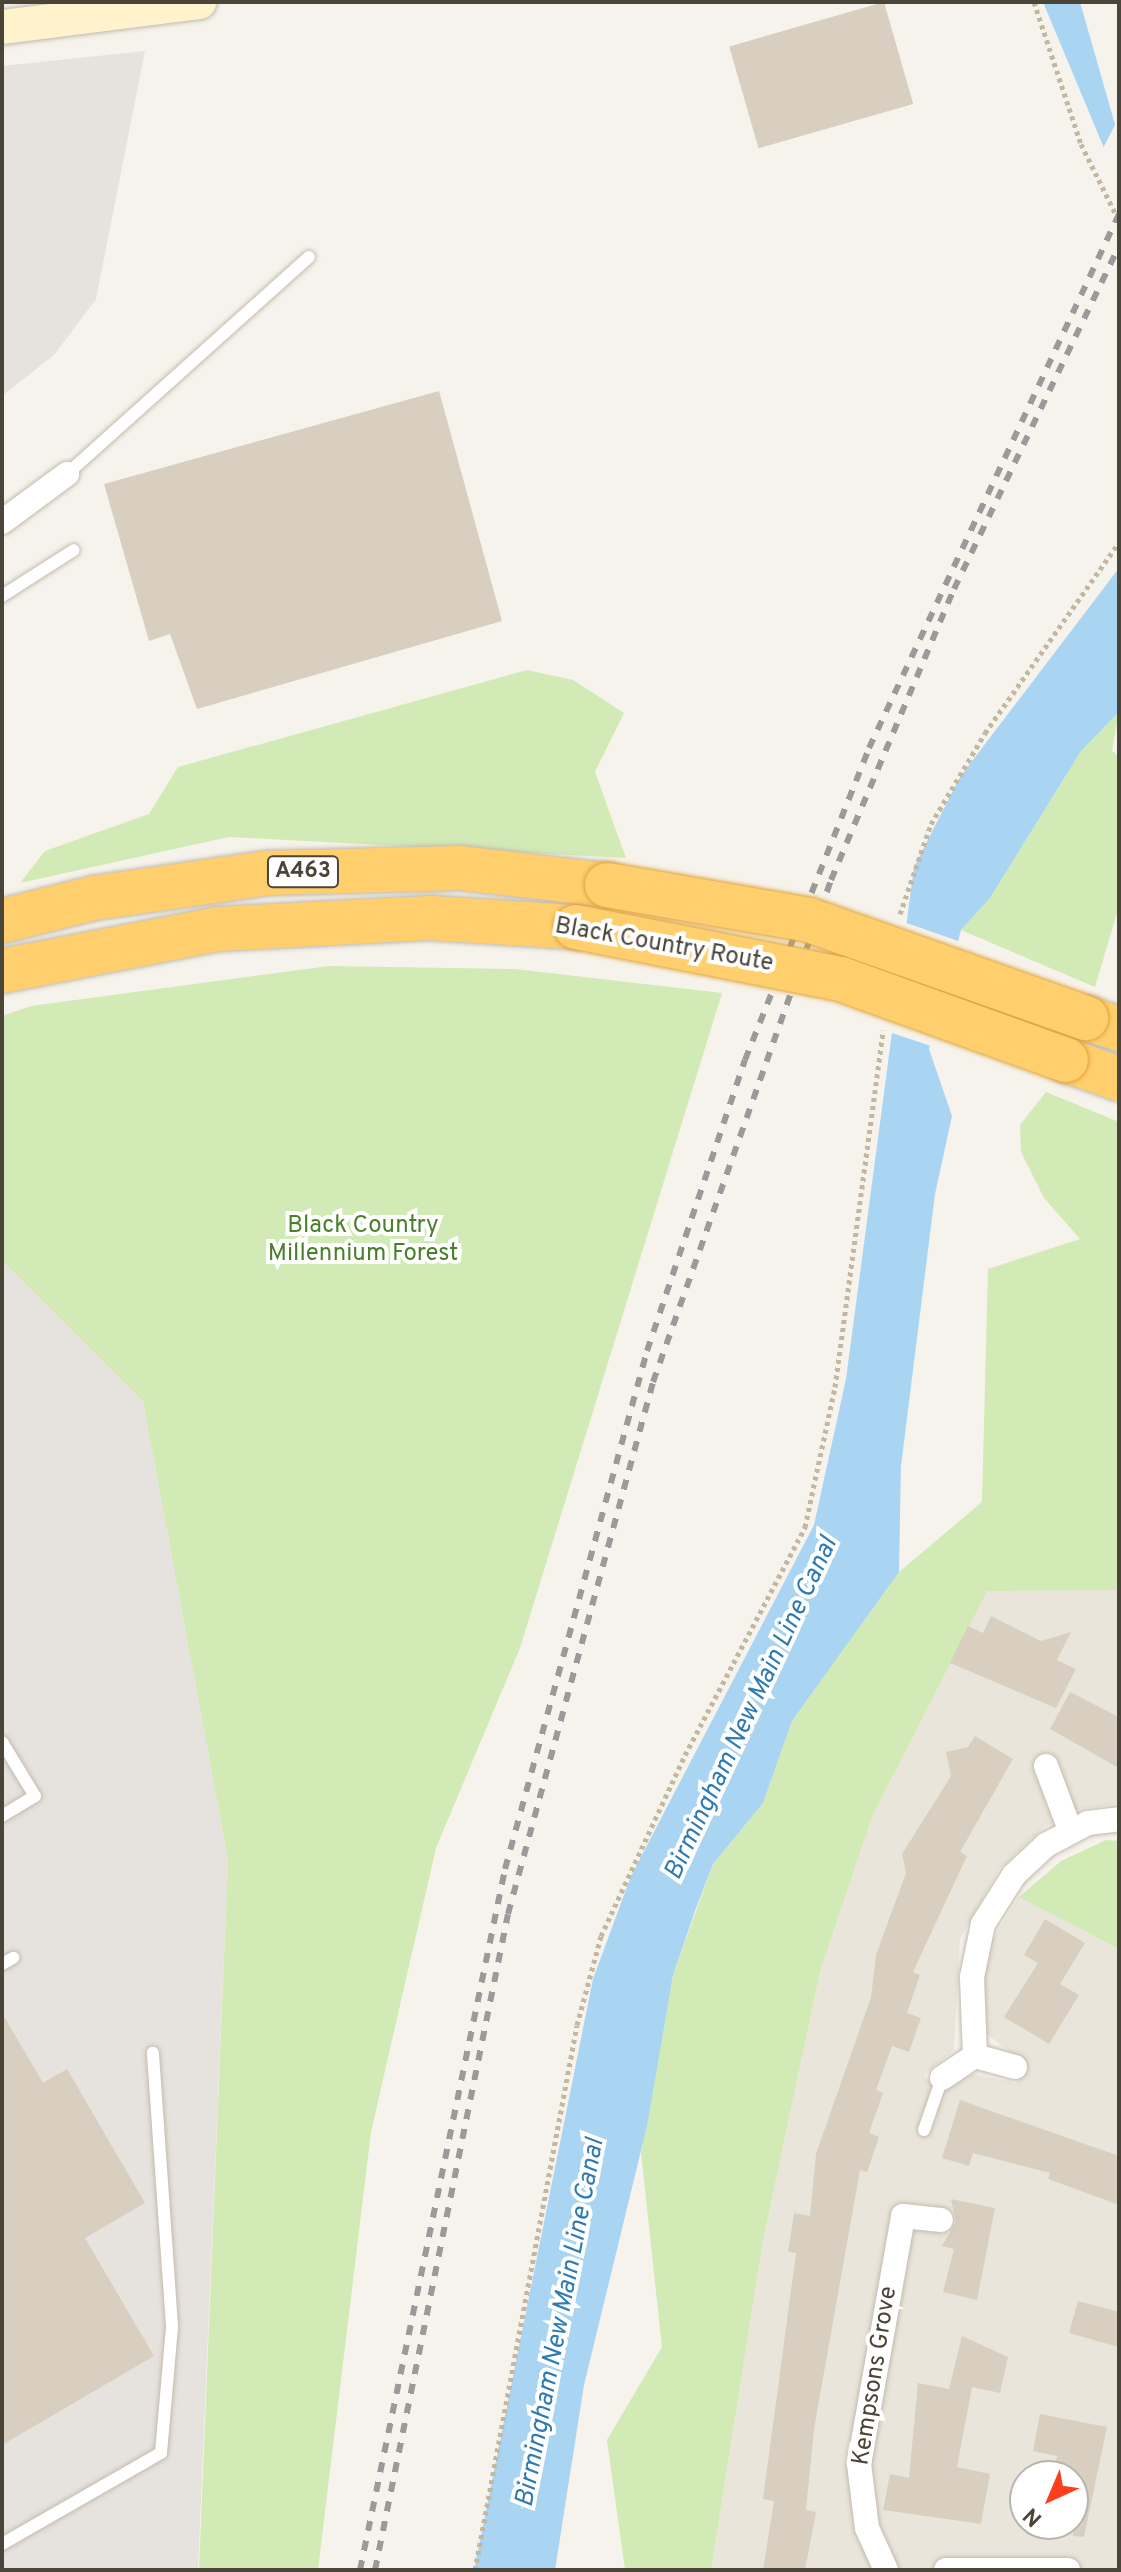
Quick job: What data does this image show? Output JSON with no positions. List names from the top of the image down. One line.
{"streets":{"highway":["A463","Black Country Route"],"street":["Kempsons Grove"]},"water":["Birmingham New Main Line Canal"],"parks":["Black Country Millennium Forest"],"north":"bottom left"}
